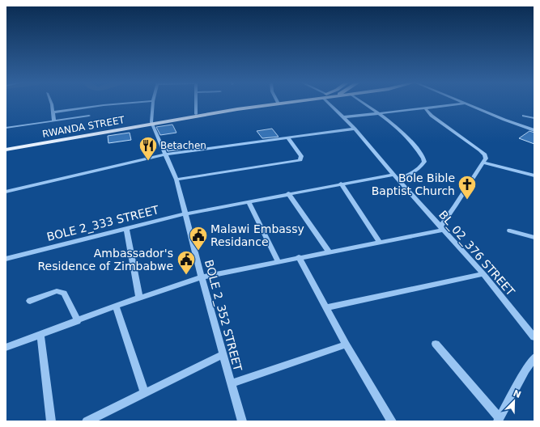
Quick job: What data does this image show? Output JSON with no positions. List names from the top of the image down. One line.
{"streets":{"main road":["RWANDA STREET"],"street":["BOLE 2_333 STREET","BL_02_376 STREET","BOLE 2_352 STREET"]},"crossings":[["RWANDA STREET","BOLE 2_352 STREET"],["BOLE 2_333 STREET","BL_02_376 STREET"],["BOLE 2_333 STREET","BOLE 2_352 STREET"]],"places":{"restaurant":["Betachen"],"church":["Bole Bible Baptist Church"],"public building":["Malawi Embassy Residance","Ambassador's Residence of Zimbabwe"]},"north":"top right"}
